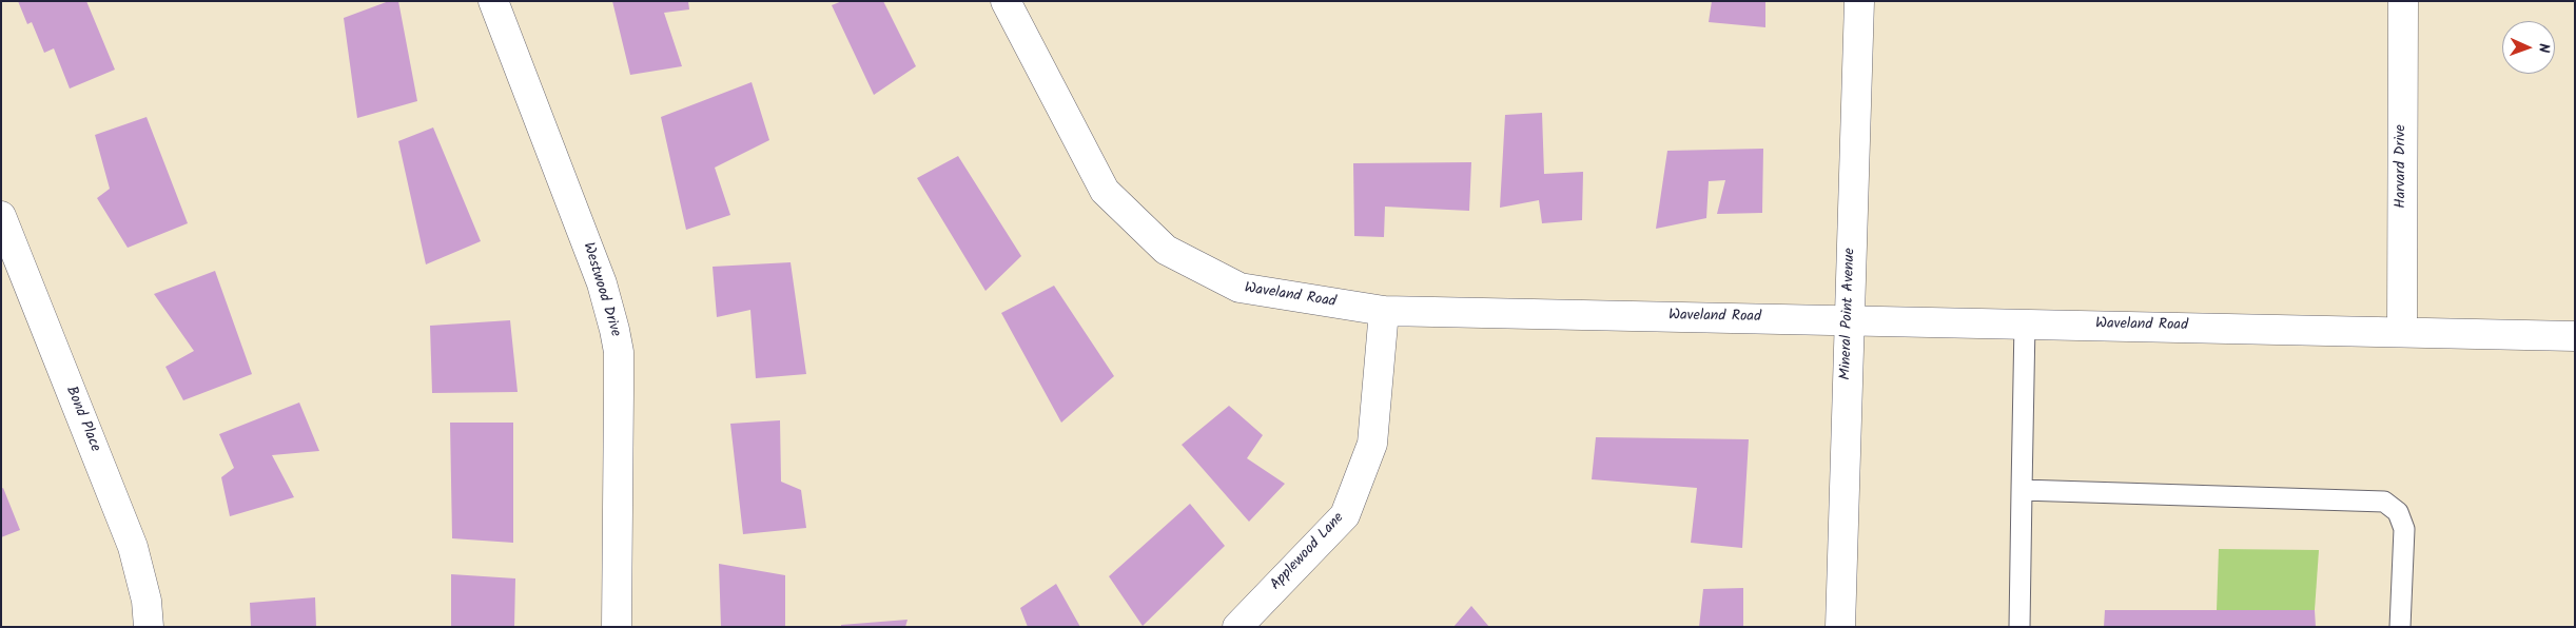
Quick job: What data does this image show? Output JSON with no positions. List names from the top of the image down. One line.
{"streets":{"street":["Harvard Drive","Westwood Drive","Waveland Road","Mineral Point Avenue","Bond Place","Applewood Lane"]},"crossings":[["Harvard Drive","Waveland Road"],["Waveland Road","Mineral Point Avenue"],["Waveland Road","Applewood Lane"]],"north":"right"}
